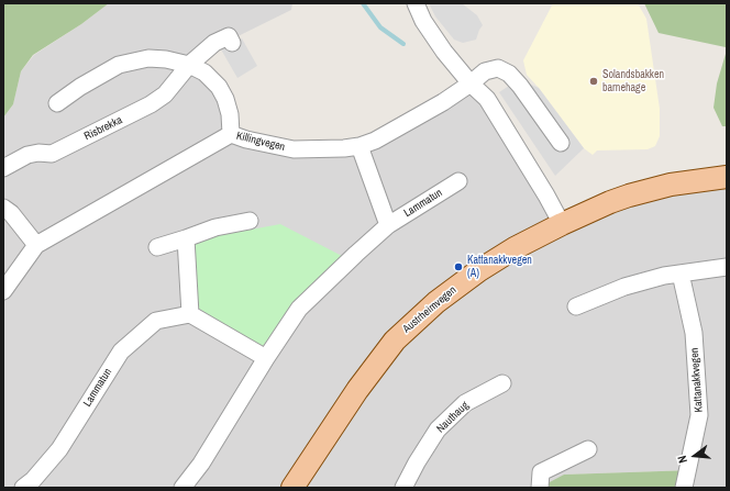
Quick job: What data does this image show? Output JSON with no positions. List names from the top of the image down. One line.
{"streets":{"main road":["Austrheimvegen"],"street":["Risbrekka","Killingvegen","Lammatun","Kattanakkvegen","Nauthaug"]},"places":["Solandsbakken barnehage","Kattanakkvegen (A)"],"north":"left"}
